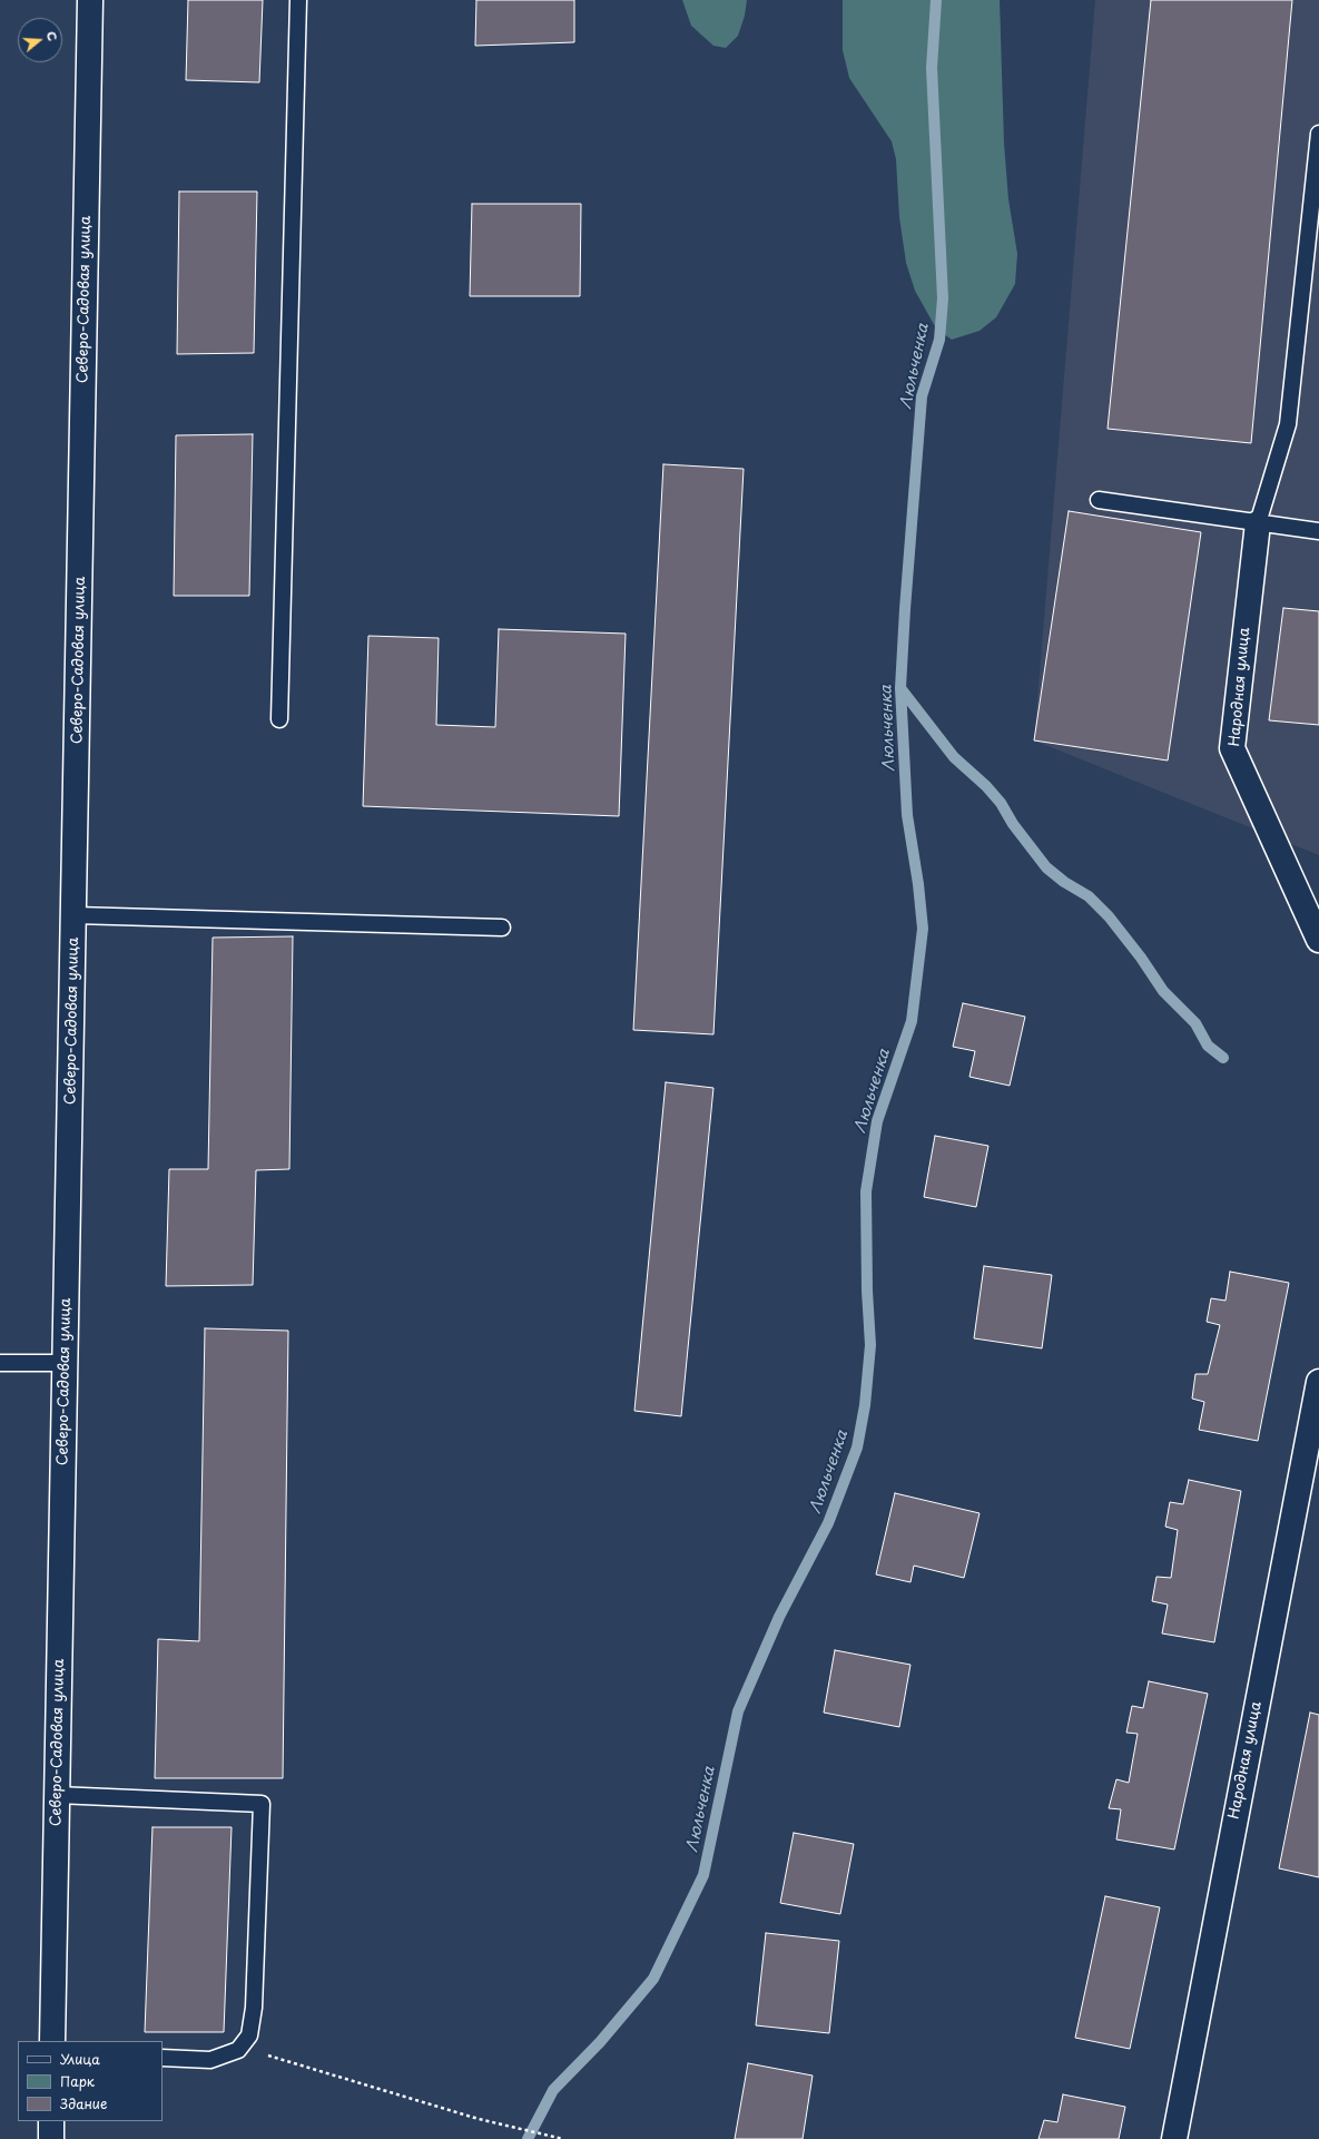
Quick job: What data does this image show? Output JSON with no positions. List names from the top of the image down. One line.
{"streets":{"street":["Северо-Садовая улица","Народная улица"]},"water":["Люльченка"],"legend":["Улица","Парк","Здание"],"north":"right"}
